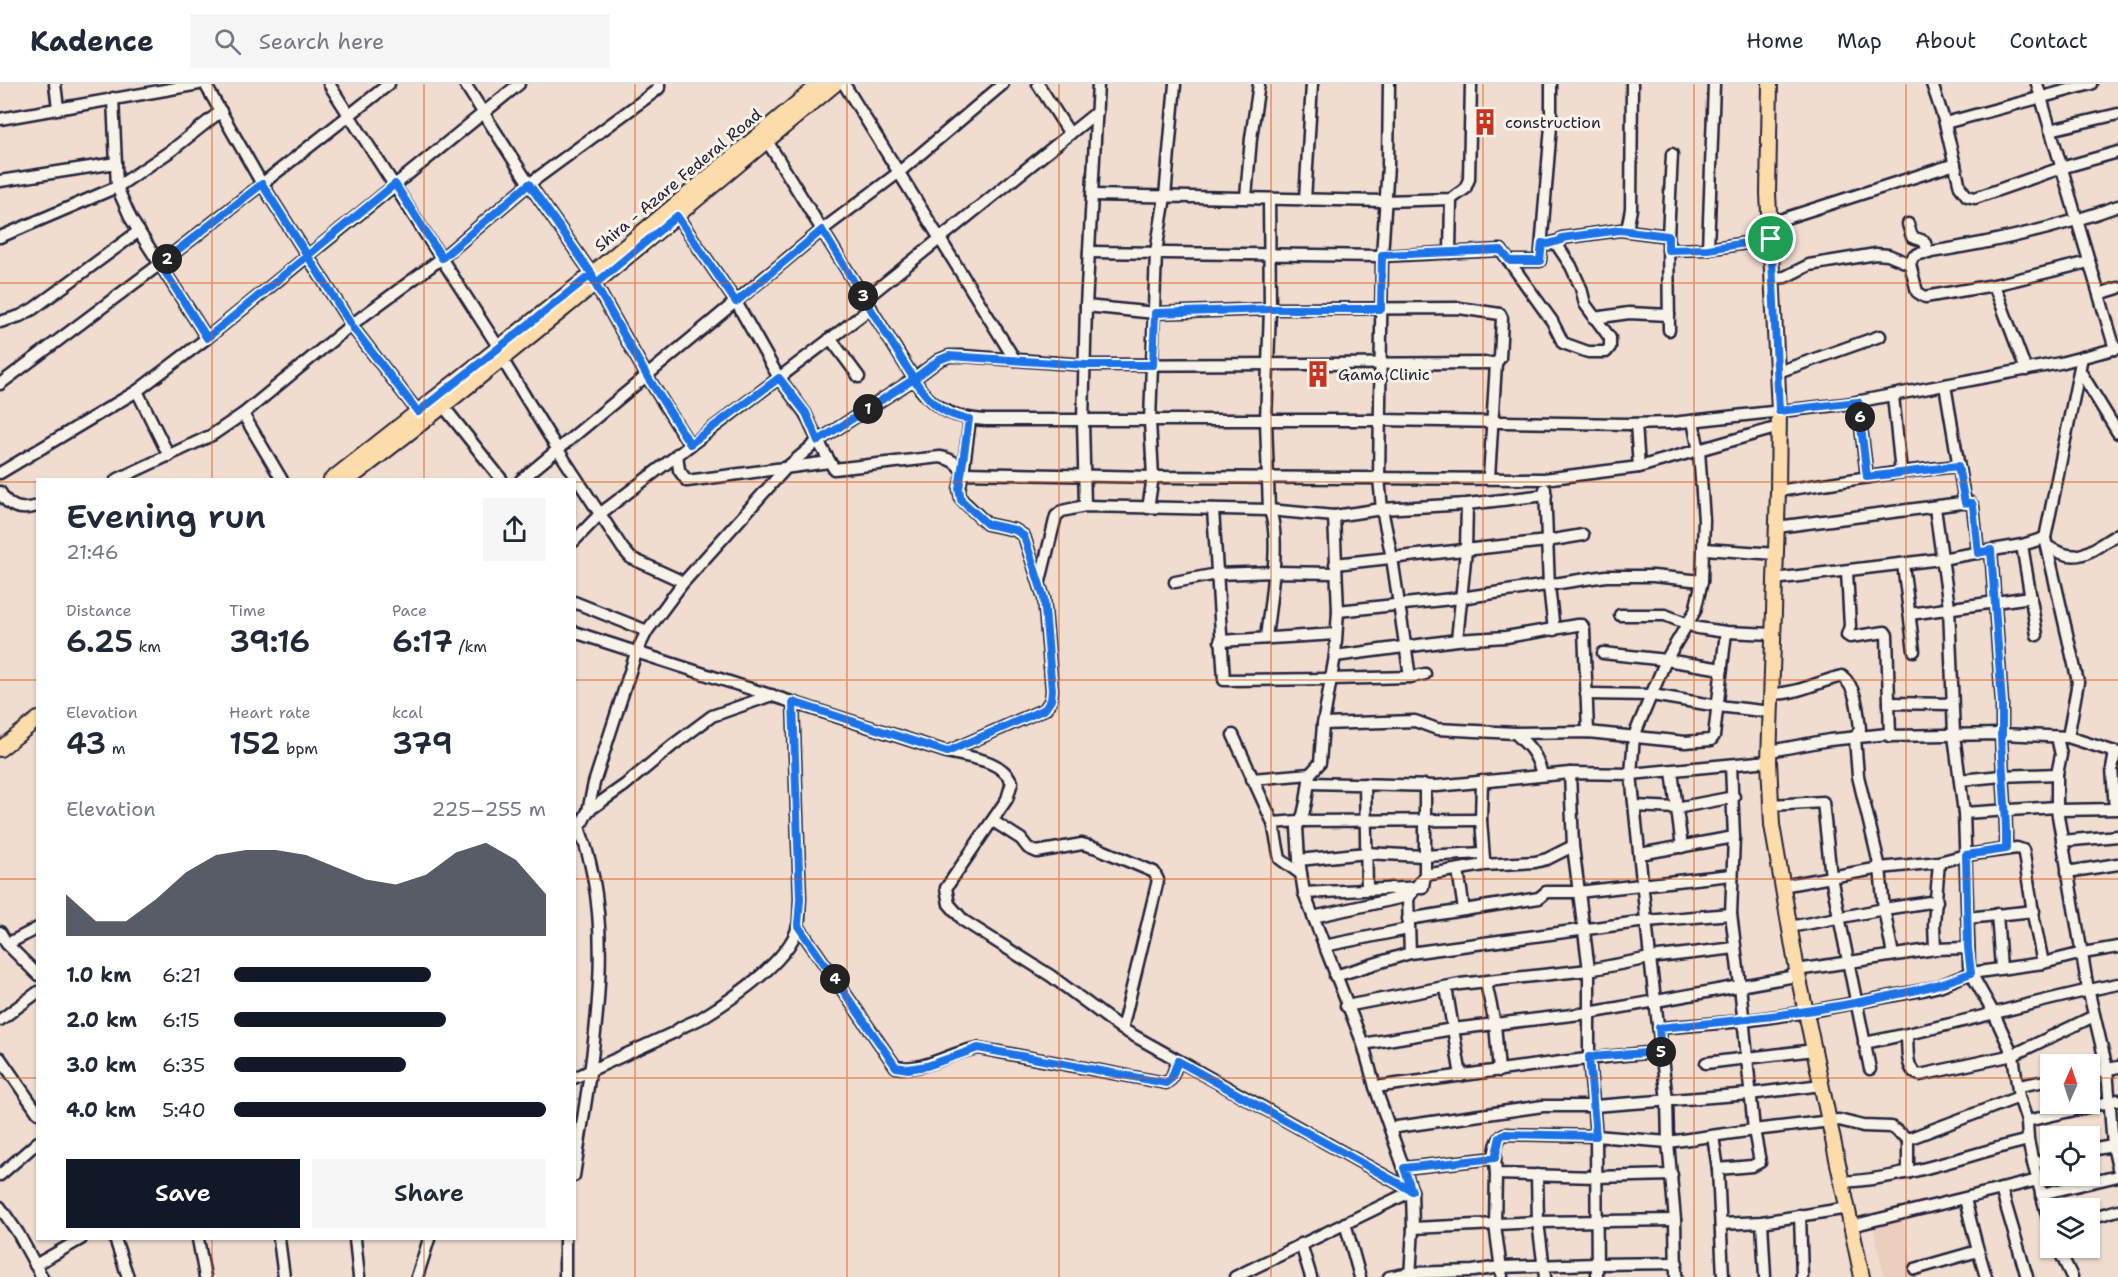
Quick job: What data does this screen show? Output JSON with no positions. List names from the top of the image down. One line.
{"streets":{"main road":["Shira - Azare Federal Road"]},"places":{"building":["construction","Gama Clinic"]},"north":"top","page":{"header":"Kadence","search":"Search here","nav":["Home","Map","About","Contact"],"pins":["2","3","1","6","4","5"],"heading":["Evening run","21:46"],"stats":[["Distance","6.25 km"],["Time","39:16"],["Pace","6:17 /km"],["Elevation","43 m"],["Heart rate","152 bpm"],["kcal","379"]],"chart":["Elevation","225–255 m"],"list":[{"name":"1.0 km","note":"6:21"},{"name":"2.0 km","note":"6:15"},{"name":"3.0 km","note":"6:35"},{"name":"4.0 km","note":"5:40"}],"buttons":["Save","Share"]}}
